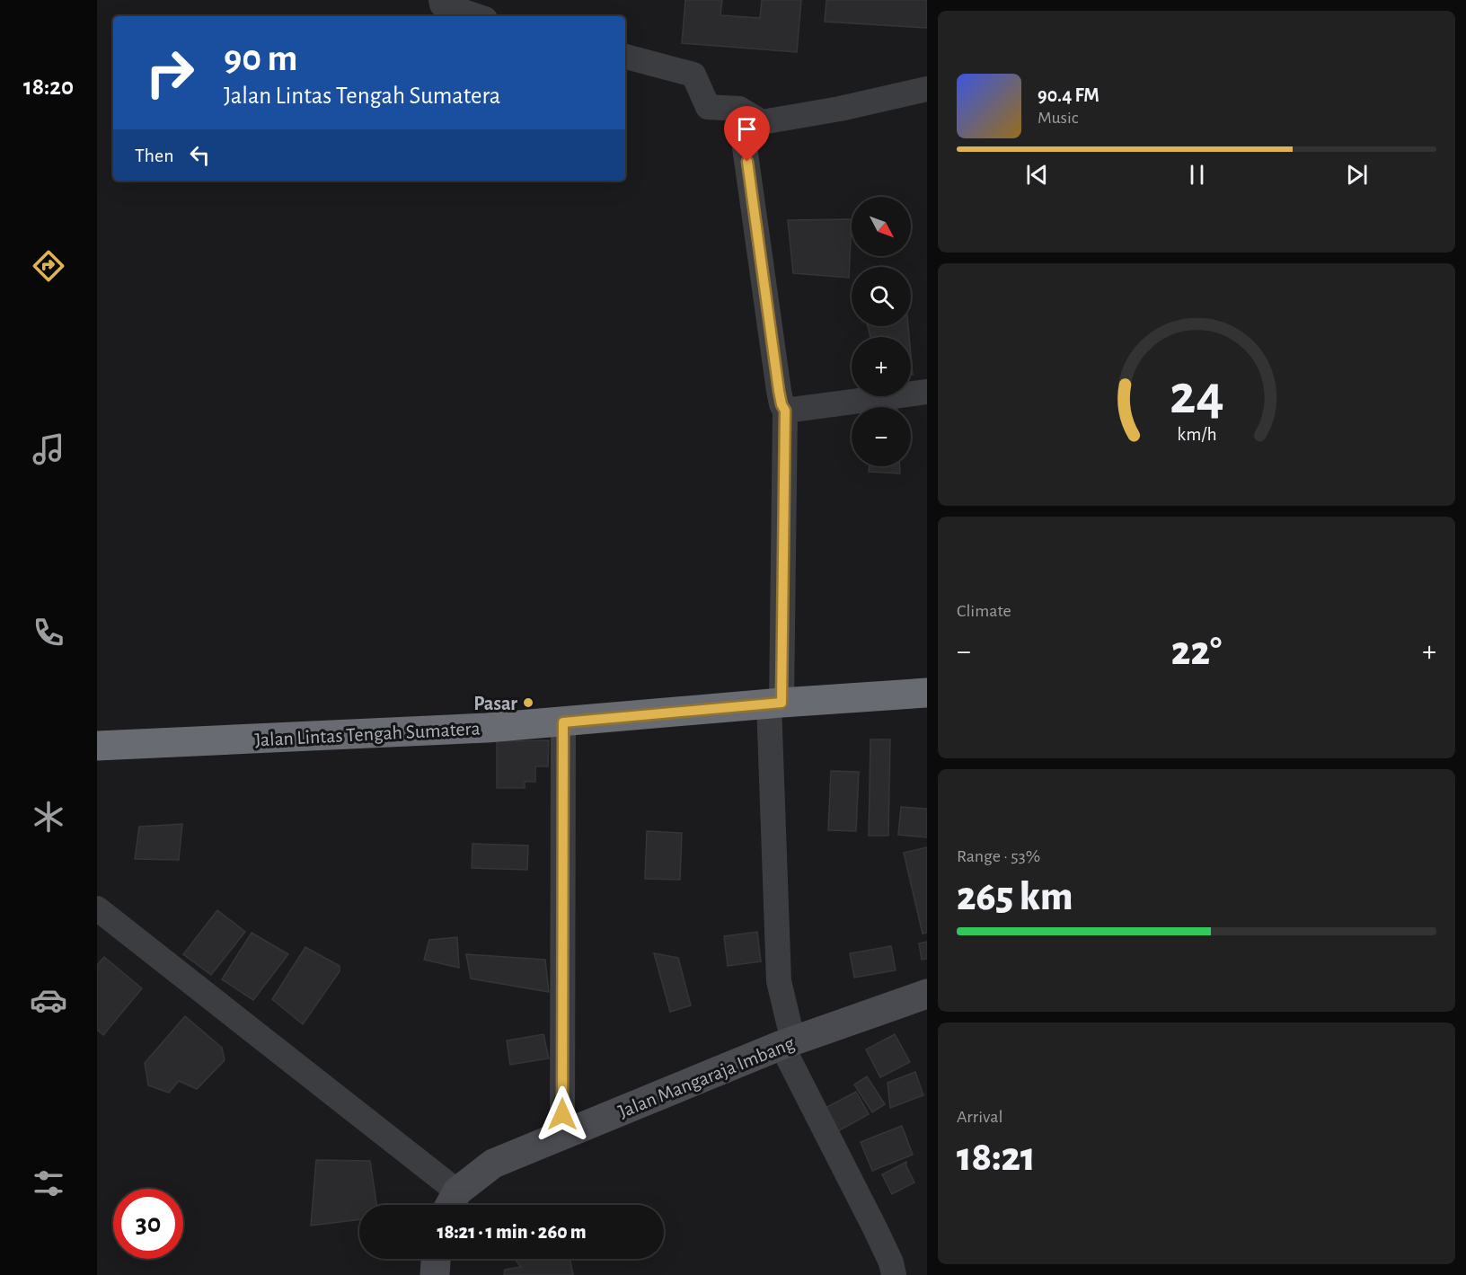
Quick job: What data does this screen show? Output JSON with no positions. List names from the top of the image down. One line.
{"streets":{"highway":["Jalan Lintas Tengah Sumatera"],"street":["Jalan Mangaraja Imbang"]},"places":["Pasar"],"north":"bottom right","page":{"tabs":"18:20","turn":["90 m","Jalan Lintas Tengah Sumatera"],"song":["90.4 FM","Music"],"then":"Then","map_buttons":["+","−"],"tile":["Climate",["Range · 53%","265 km"],["Arrival","18:21"]],"heat":["−","22°","+"],"limit":"30","trip":"18:21 · 1 min · 260 m","gauge":["24","km/h"]}}
